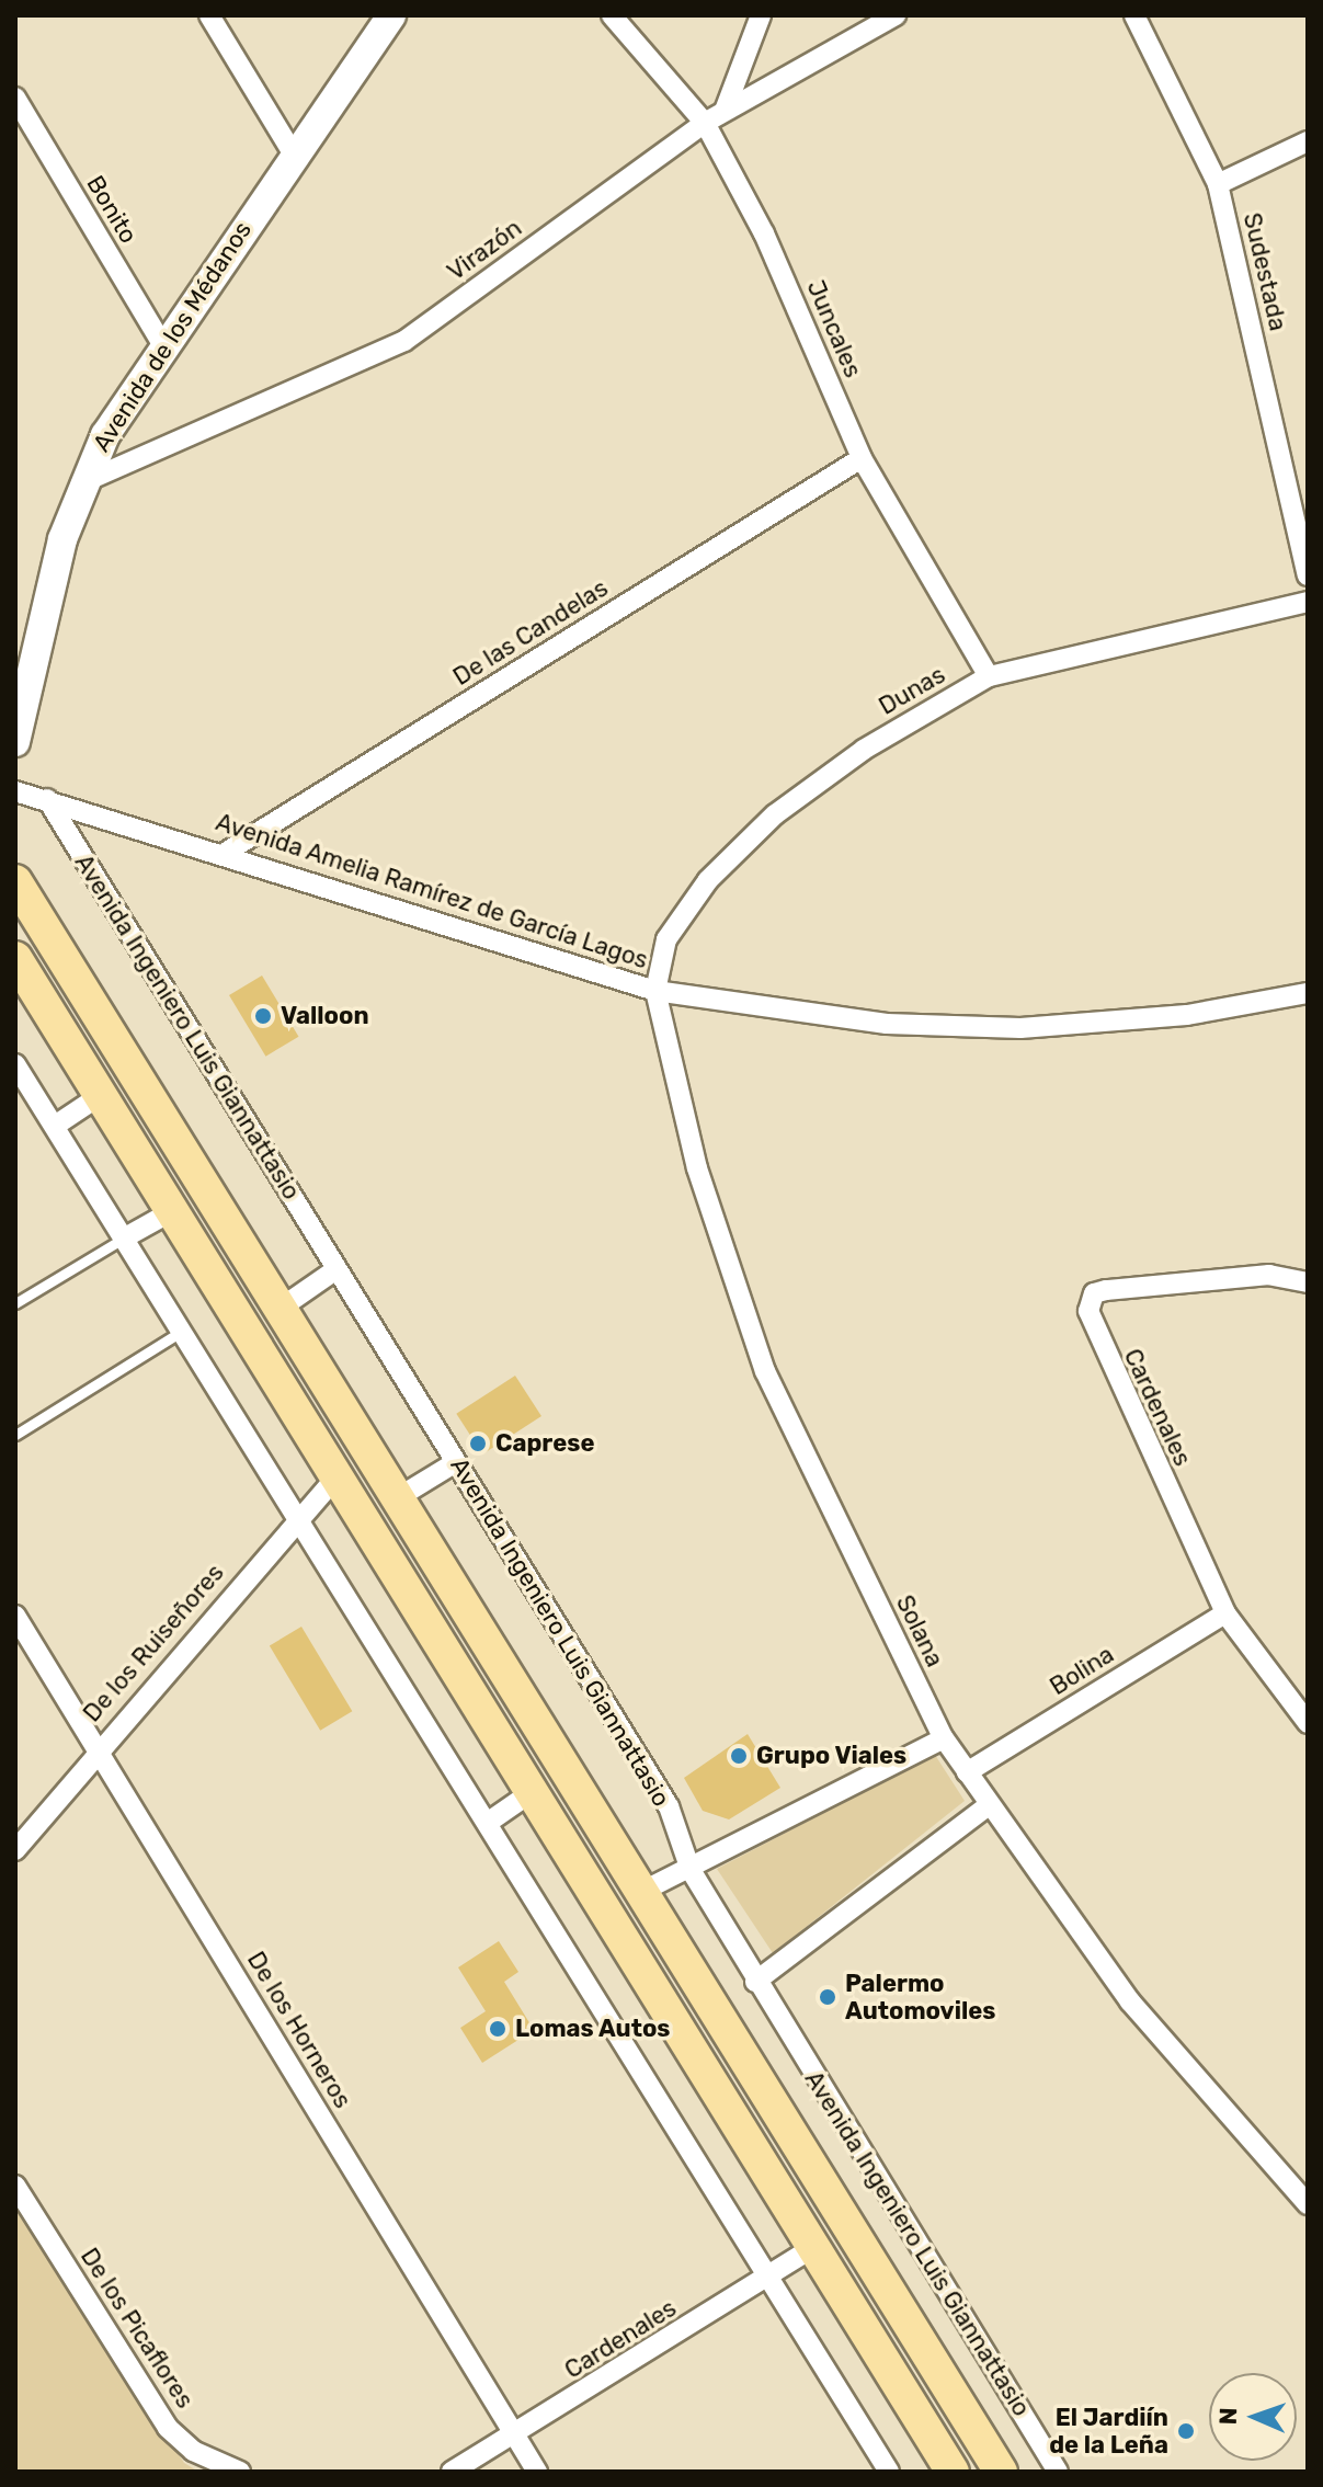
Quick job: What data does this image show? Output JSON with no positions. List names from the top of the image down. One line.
{"streets":{"main road":["Avenida Ingeniero Luis Giannattasio"],"street":["Bonito","Virazón","Sudestada","Juncales","Avenida de los Médanos","De las Candelas","Dunas","Avenida Amelia Ramírez de García Lagos","Cardenales","Solana","De los Ruiseñores","Bolina","De los Horneros","De los Picaflores"]},"crossings":[["Bonito","Avenida de los Médanos"],["Virazón","Juncales"],["Virazón","Avenida de los Médanos"],["Juncales","De las Candelas"],["Juncales","Dunas"],["De las Candelas","Avenida Amelia Ramírez de García Lagos"],["Dunas","Avenida Amelia Ramírez de García Lagos"],["Dunas","Solana"],["Avenida Amelia Ramírez de García Lagos","Avenida Ingeniero Luis Giannattasio"],["Avenida Amelia Ramírez de García Lagos","Solana"],["Cardenales","Bolina"],["Cardenales","De los Horneros"],["Solana","Bolina"],["De los Ruiseñores","De los Horneros"]],"places":["Valloon","Caprese","Grupo Viales","Palermo Automoviles","Lomas Autos","El Jardiín de la Leña"],"north":"left"}
